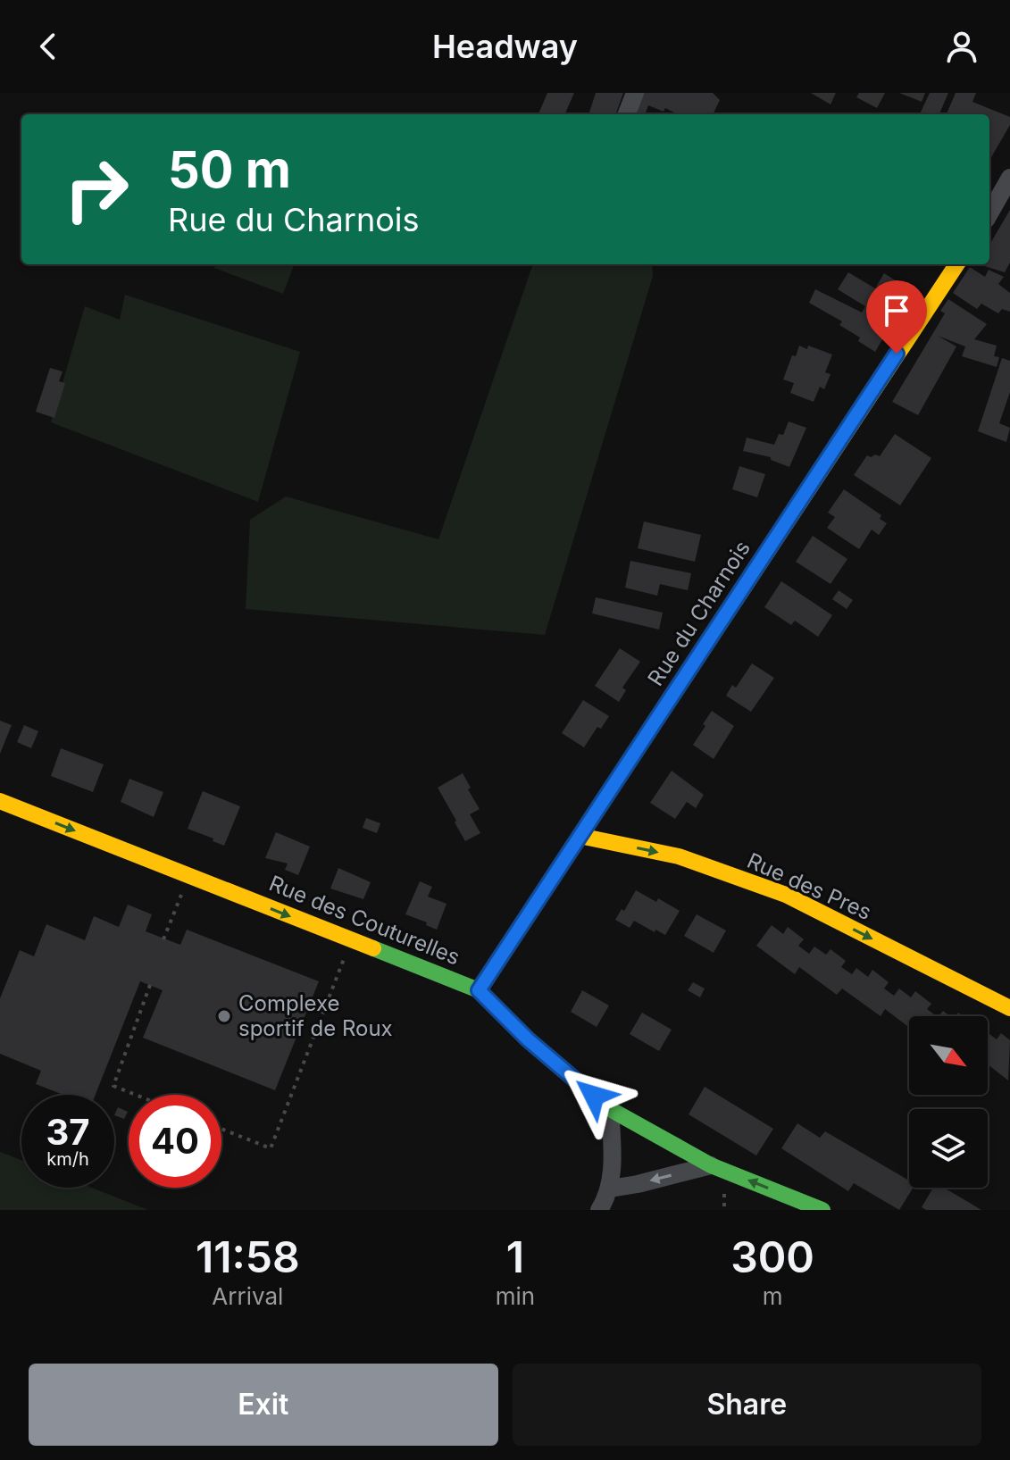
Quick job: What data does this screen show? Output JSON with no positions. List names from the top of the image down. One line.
{"streets":{"street":["Rue du Charnois","Rue des Pres","Rue des Couturelles"]},"crossings":[["Rue du Charnois","Rue des Pres"],["Rue du Charnois","Rue des Couturelles"]],"one_way":["Rue des Pres"],"places":["Complexe sportif de Roux"],"north":"bottom right","page":{"header":"Headway","turn":["50 m","Rue du Charnois"],"speed":"37 km/h","limit":"40","eta":["11:58","Arrival","1","min","300","m"],"buttons":["Exit","Share"]}}
